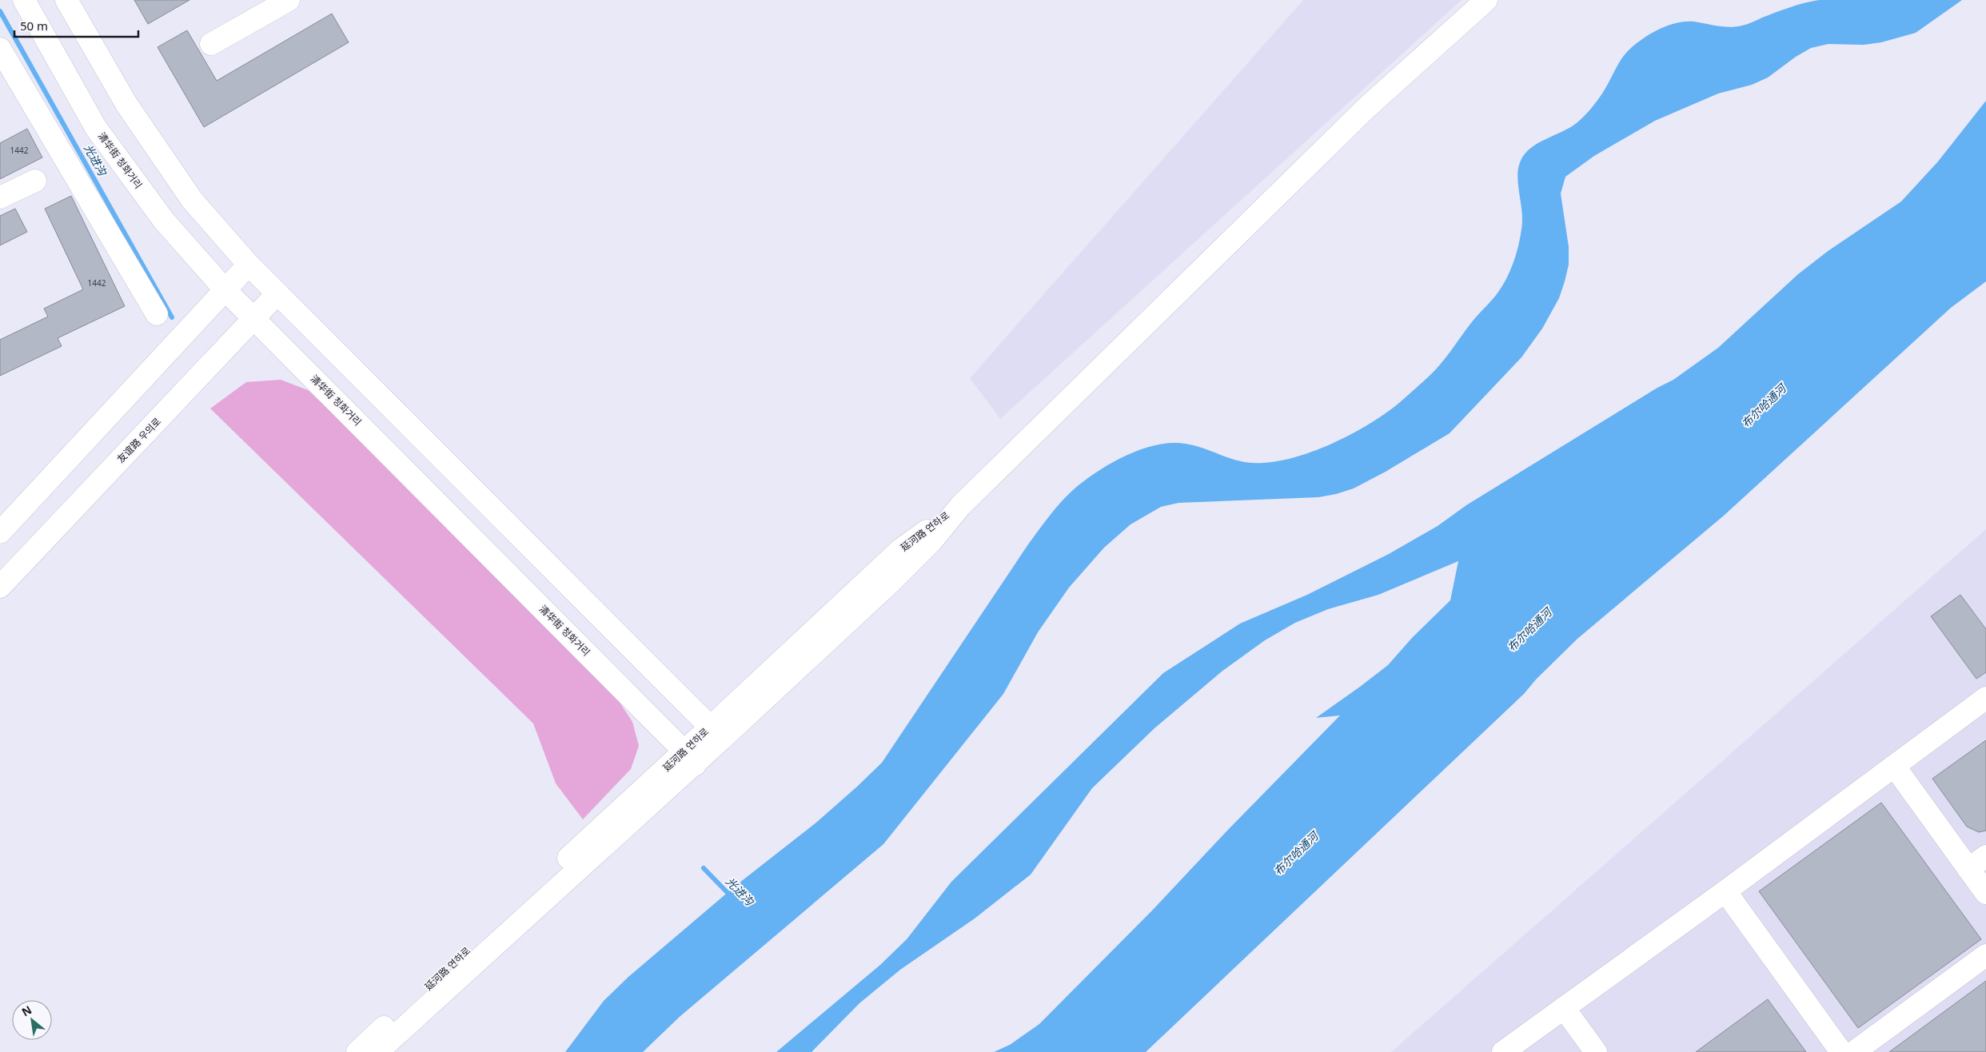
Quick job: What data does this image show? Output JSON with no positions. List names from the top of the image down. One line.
{"streets":{"main road":["清华街 청화거리","友谊路 우의로","延河路 연하로"]},"crossings":[["清华街 청화거리","友谊路 우의로"],["清华街 청화거리","延河路 연하로"]],"water":["光进沟","布尔哈通河"],"house_numbers":["1442","1442"],"scale_bar":"50 m","north":"top left"}
